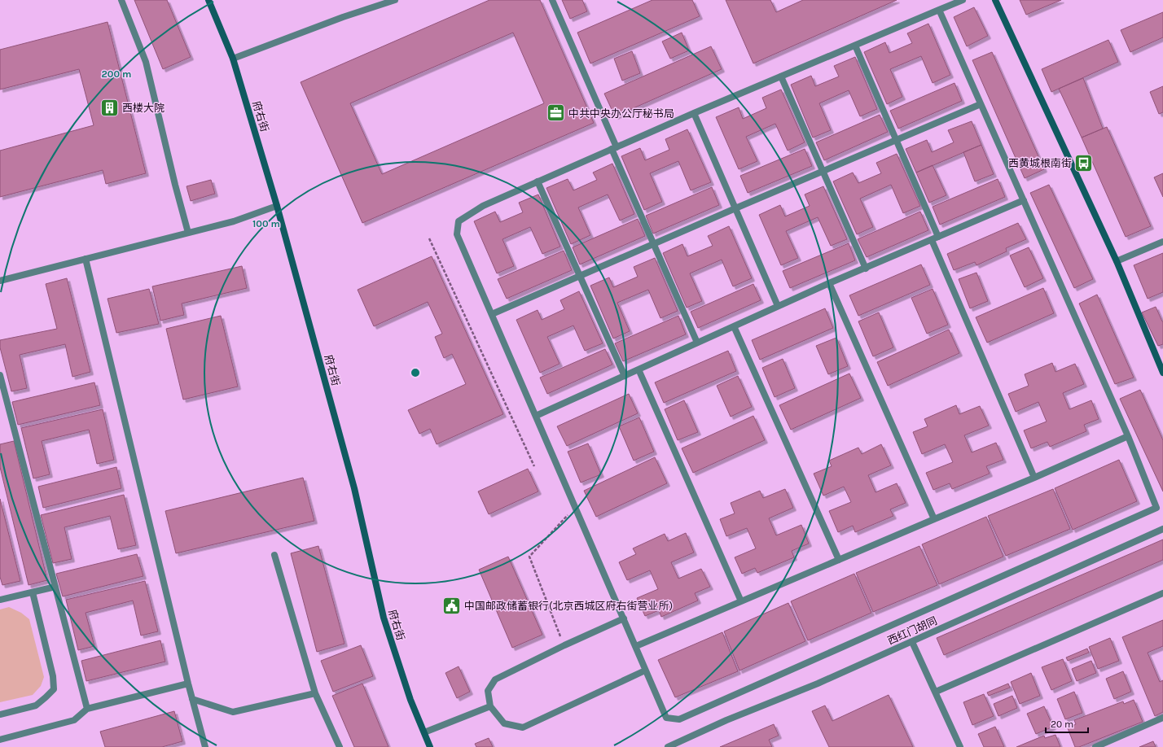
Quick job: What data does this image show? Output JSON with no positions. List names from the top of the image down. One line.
{"streets":{"main road":["府右街"],"street":["西红门胡同"]},"places":{"building":["西楼大院"],"office":["中共中央办公厅秘书局"],"bus stop":["西黄城根南街"],"public building":["中国邮政储蓄银行(北京西城区府右街营业所)"]},"scale_bar":"20 m","rings":["200 m","100 m"]}
